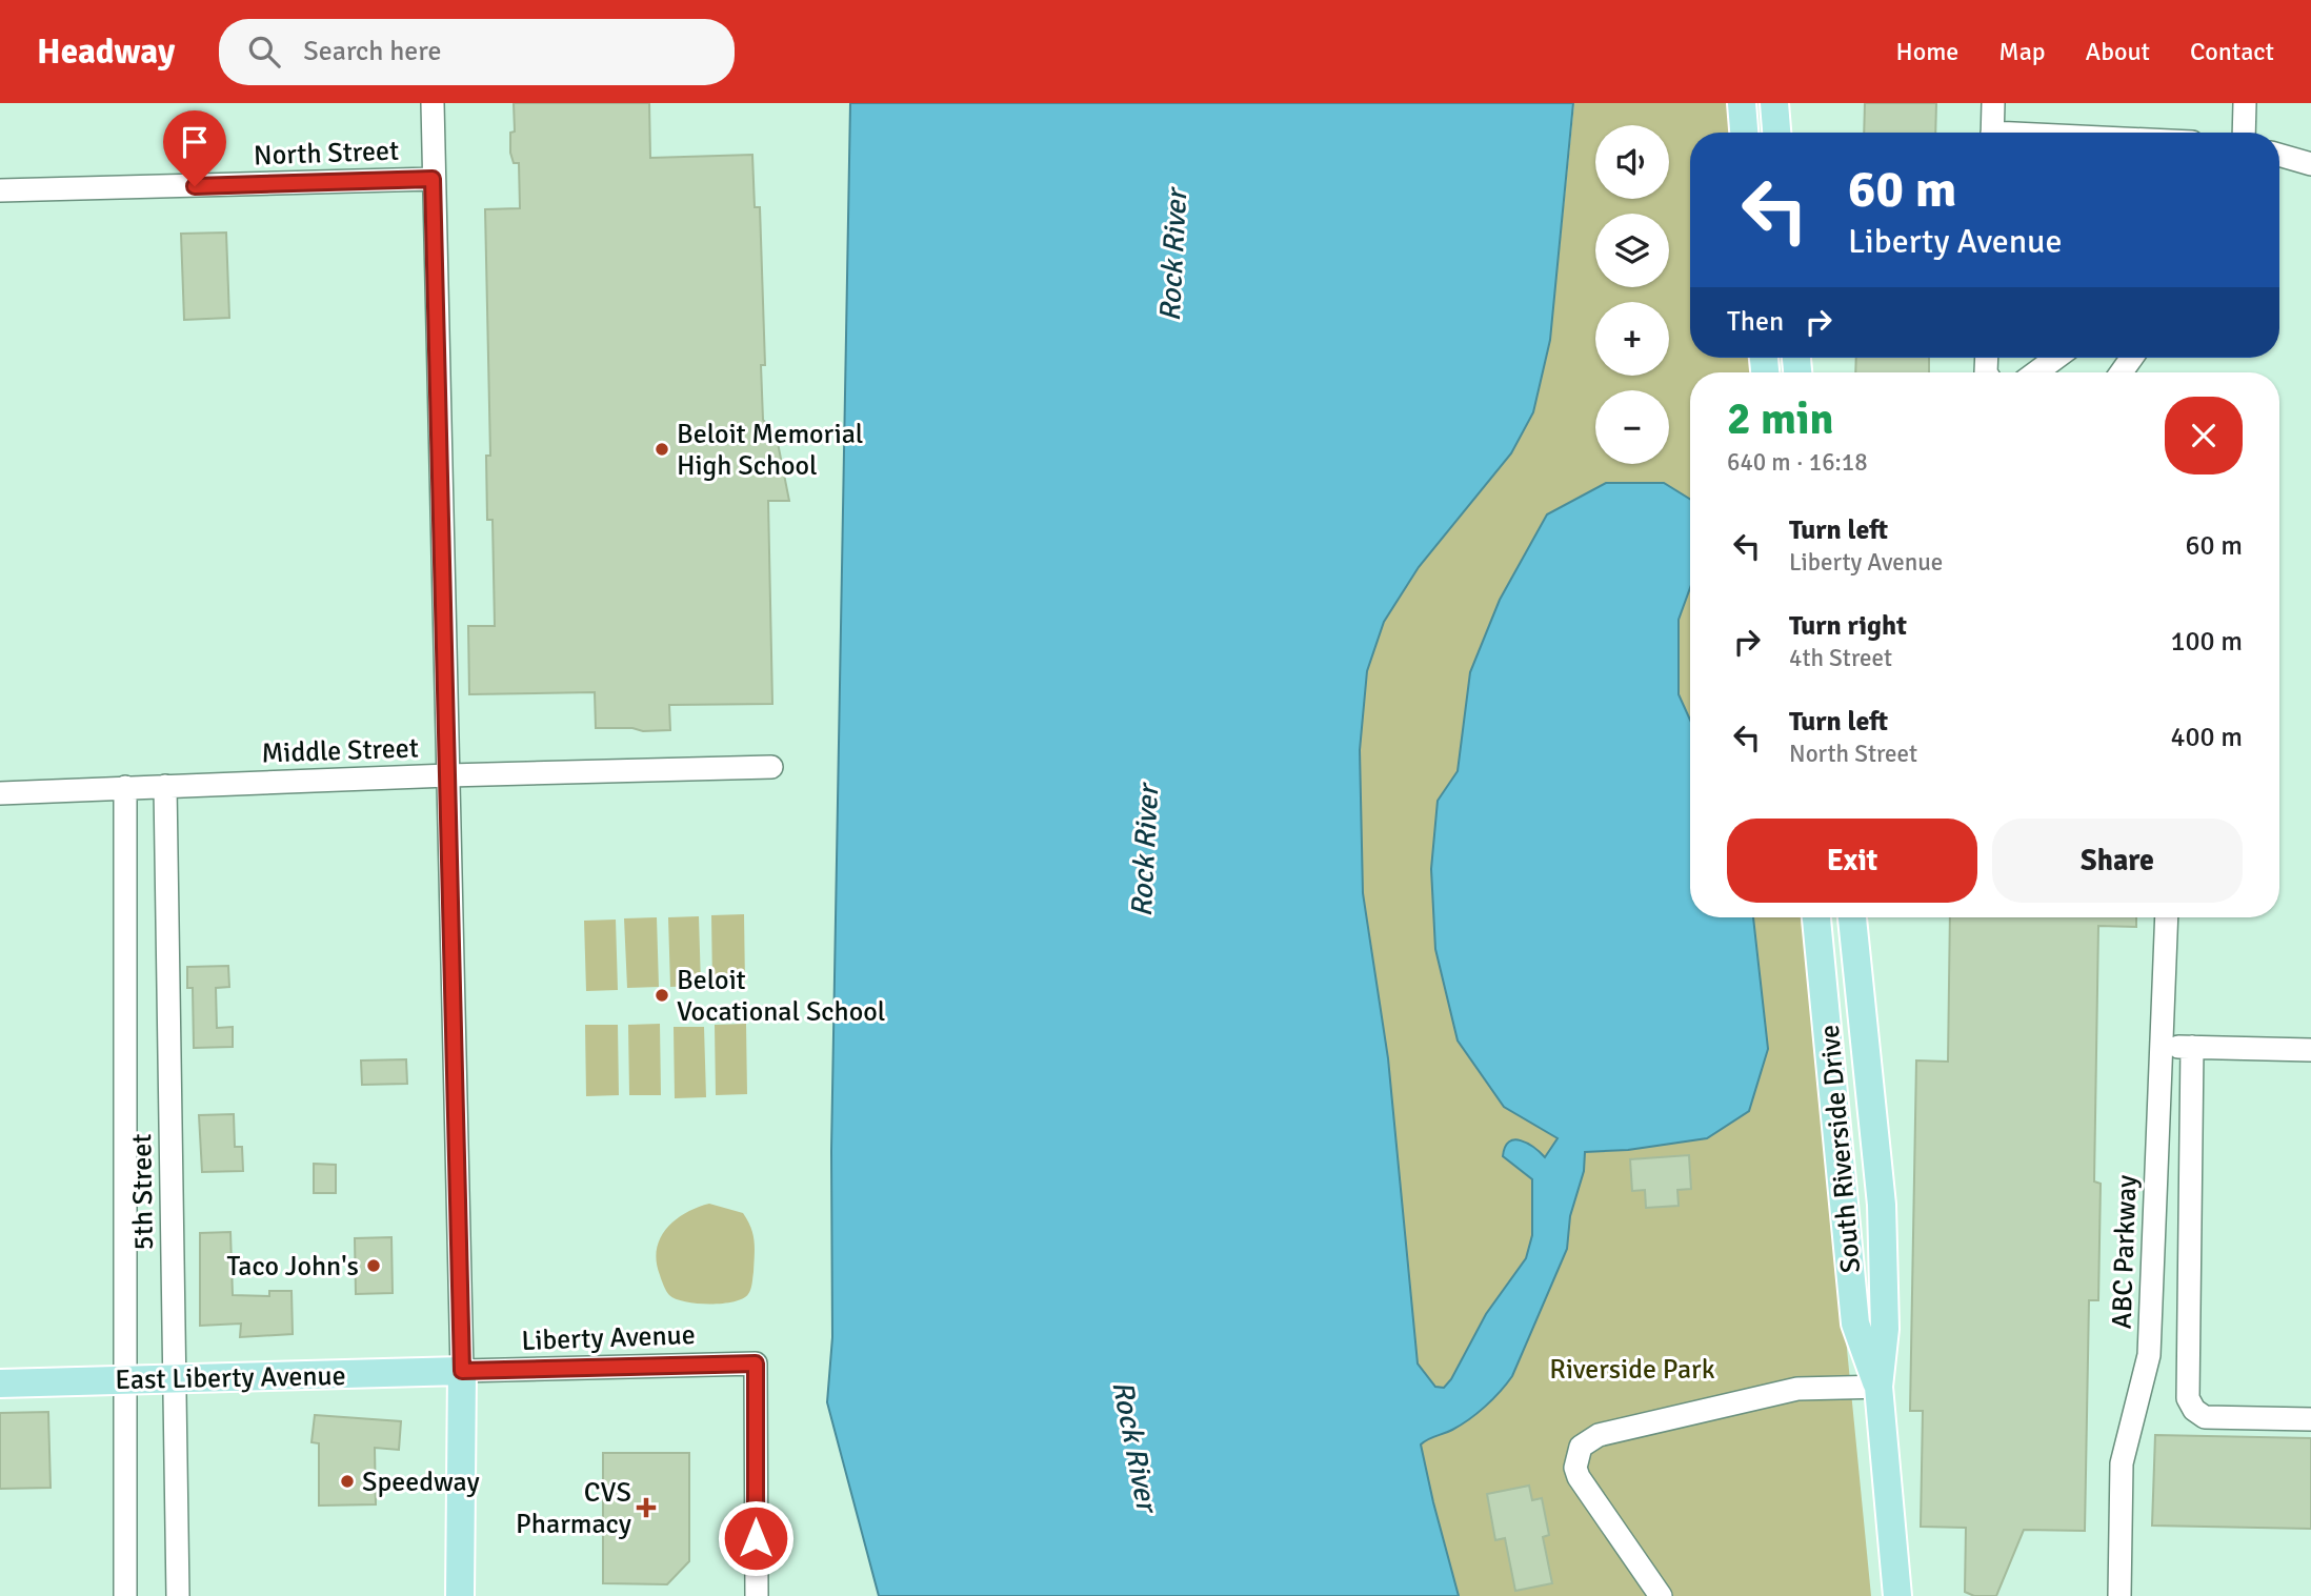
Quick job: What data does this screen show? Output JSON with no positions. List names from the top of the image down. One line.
{"streets":{"main road":["South Riverside Drive","East Liberty Avenue"],"street":["North Street","Middle Street","5th Street","ABC Parkway","Liberty Avenue"]},"crossings":[["Middle Street","5th Street"],["5th Street","East Liberty Avenue"],["Liberty Avenue","East Liberty Avenue"]],"water":["Rock River"],"parks":["Riverside Park"],"places":{"other":["Beloit Memorial High School","Beloit Vocational School","Taco John's","Speedway"],"health":["CVS Pharmacy"]},"page":{"header":"Headway","search":"Search here","nav":["Home","Map","About","Contact"],"map_buttons":["+","−"],"turn":["60 m","Liberty Avenue"],"then":"Then","heading":["2 min","640 m · 16:18"],"list":[{"name":"Turn left","note":"Liberty Avenue","value":"60 m"},{"name":"Turn right","note":"4th Street","value":"100 m"},{"name":"Turn left","note":"North Street","value":"400 m"}],"buttons":["Exit","Share"]}}
